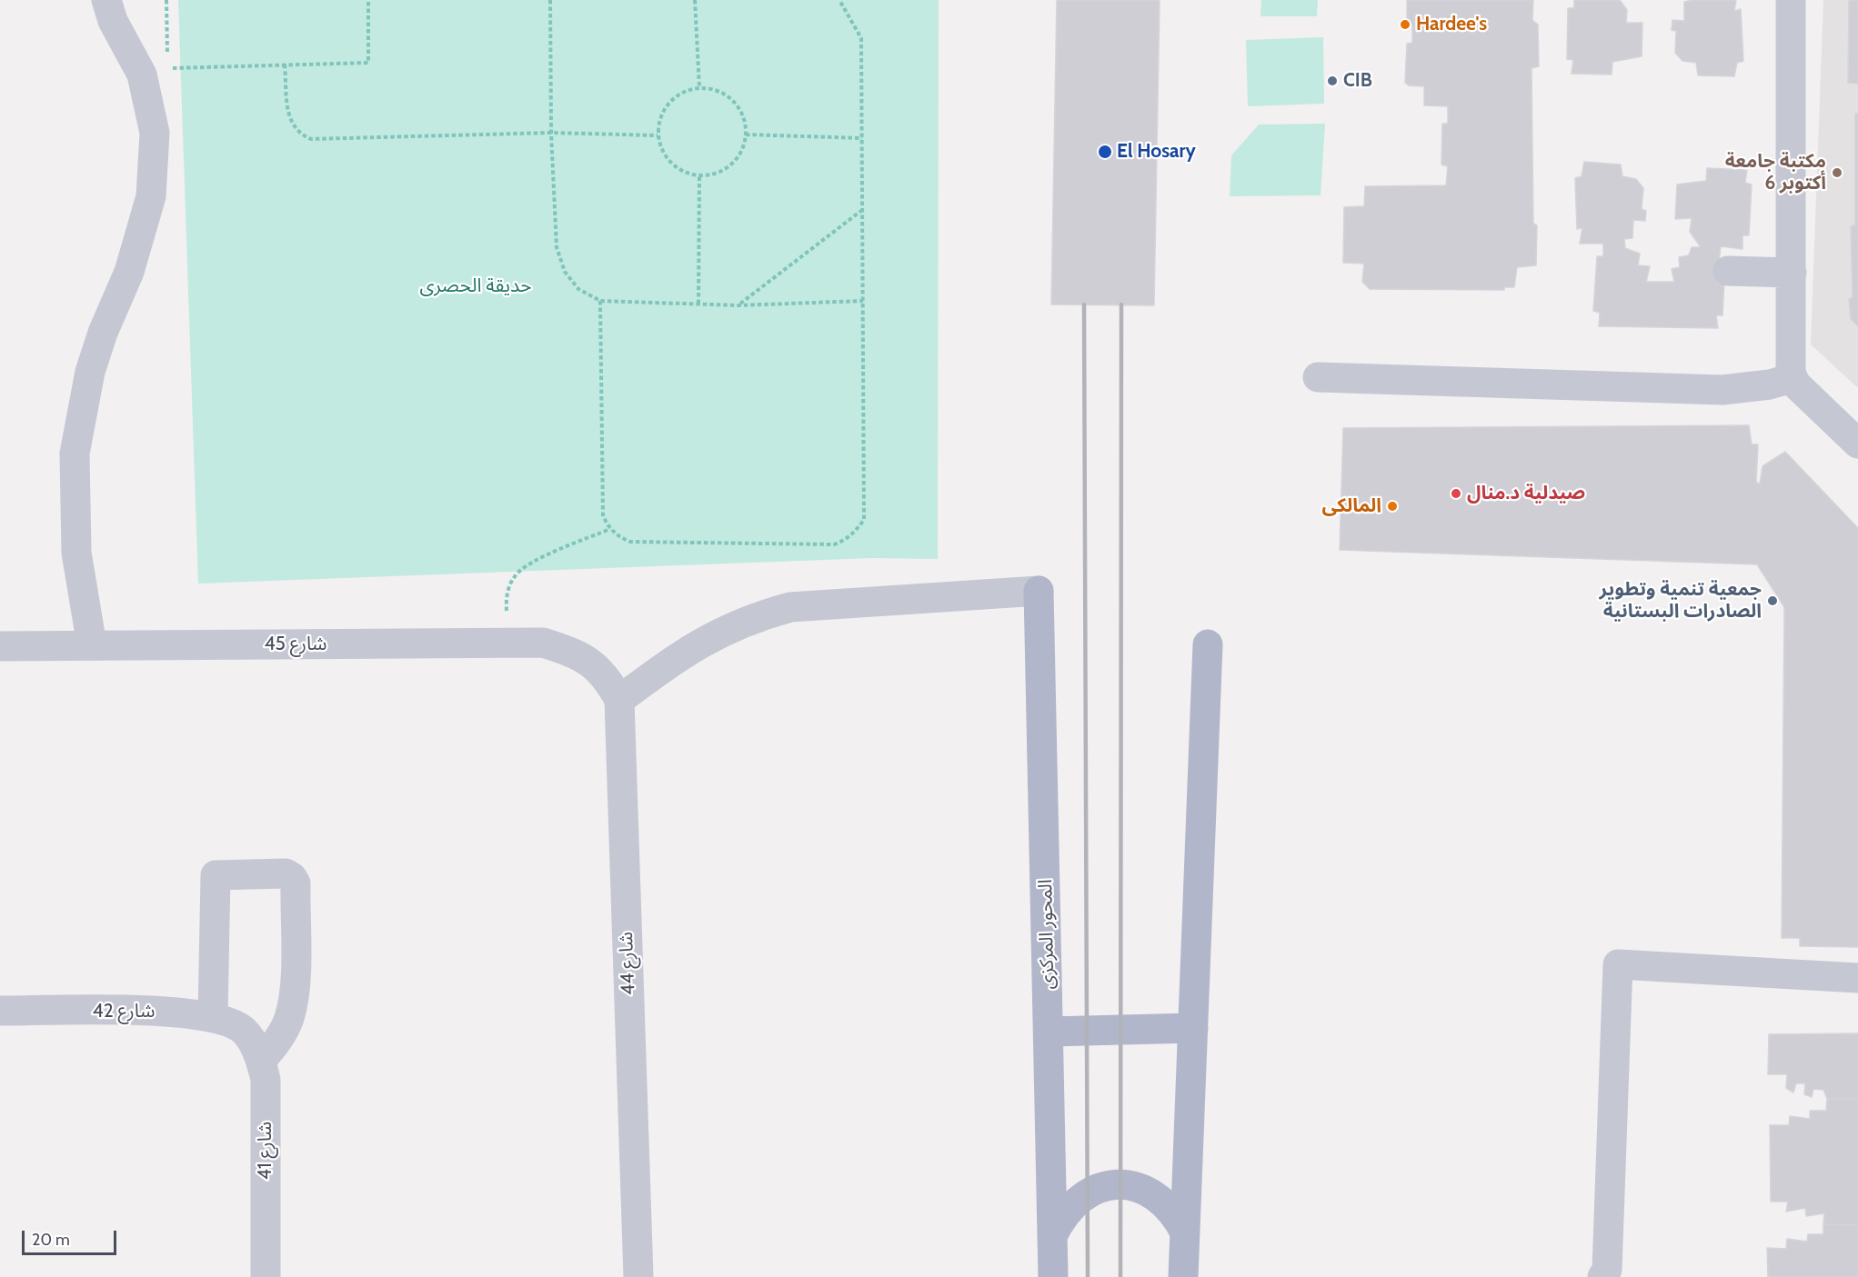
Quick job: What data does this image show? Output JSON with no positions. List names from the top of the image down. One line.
{"streets":{"main road":["المحور المركزى"],"street":["شارع 45","شارع 44","شارع 42","شارع 41"]},"crossings":[["شارع 45","شارع 44"],["شارع 42","شارع 41"]],"parks":["حديقة الحصرى"],"places":["Hardee's","CIB","El Hosary","مكتبة جامعة 6 أكتوبر","صيدلية د.منال","المالكى","جمعية تنمية وتطوير الصادرات البستانية"],"scale_bar":"20 m"}
